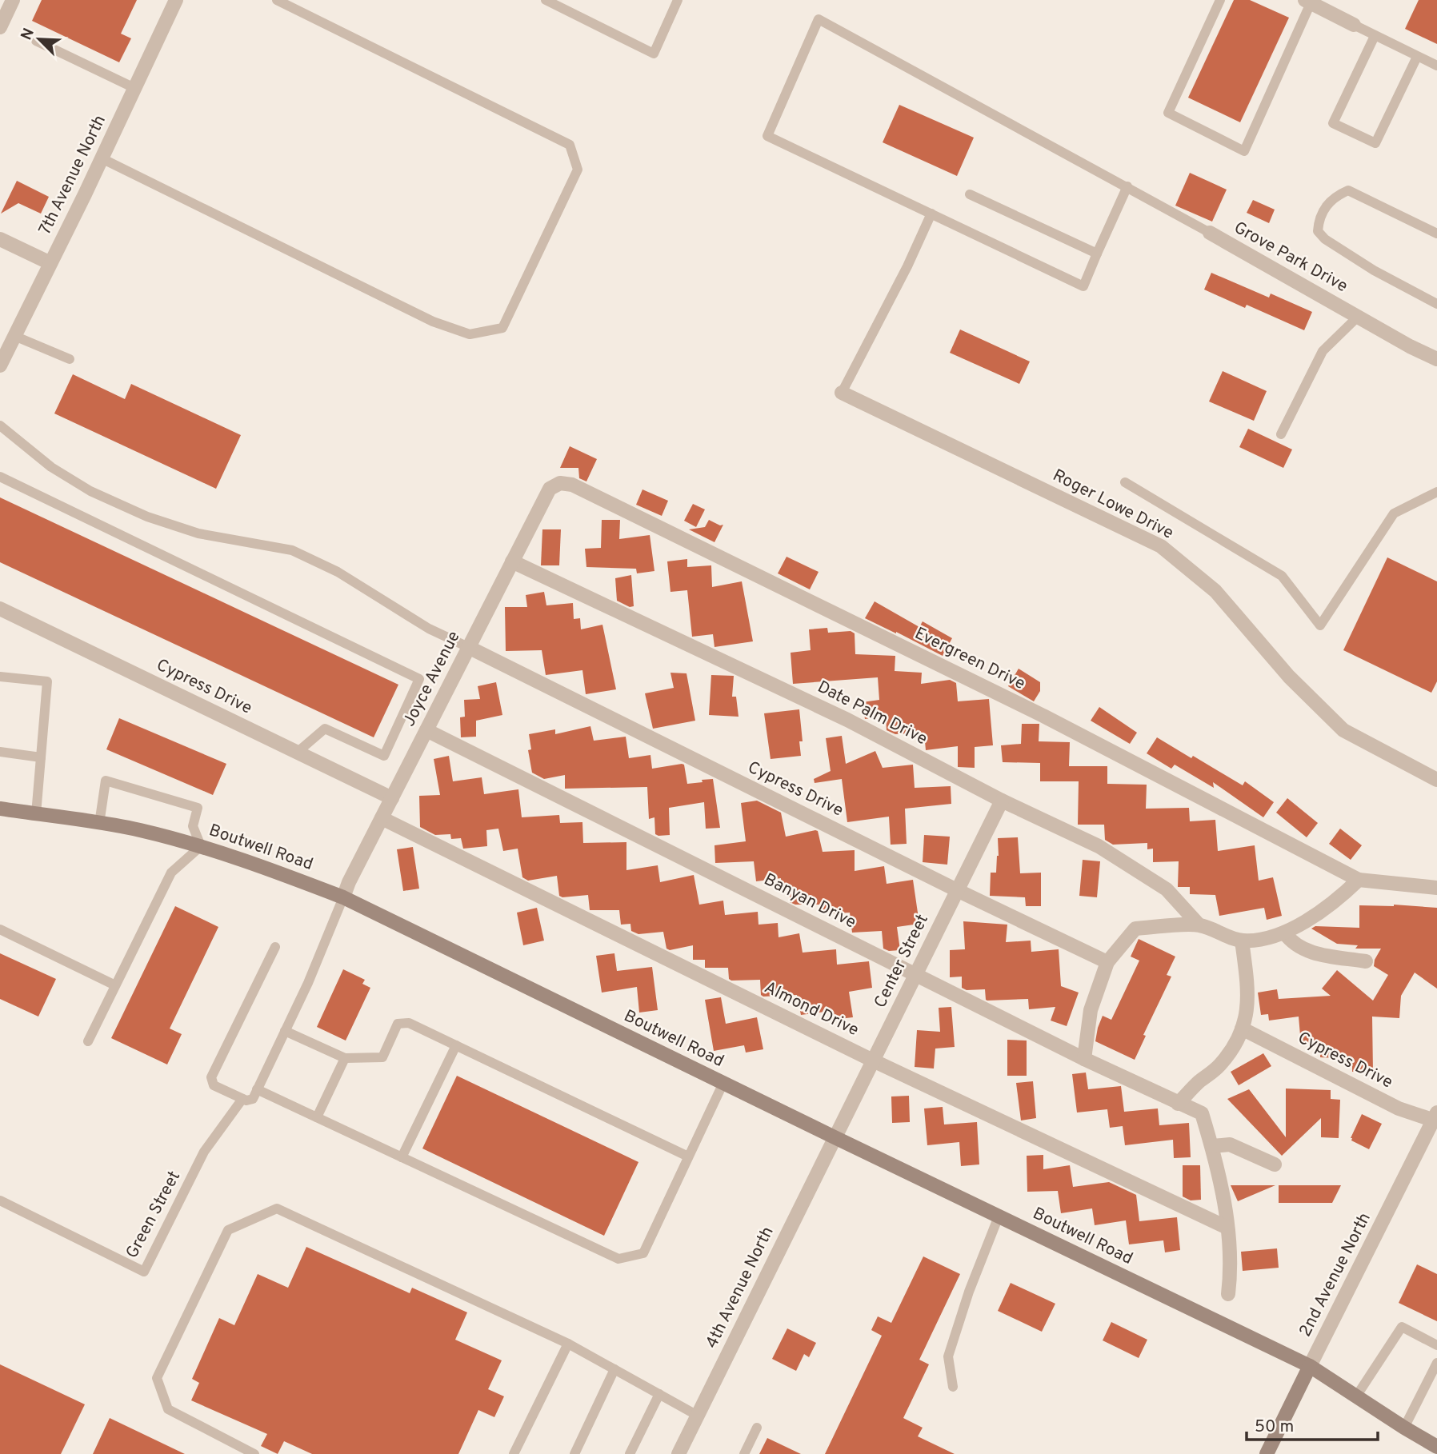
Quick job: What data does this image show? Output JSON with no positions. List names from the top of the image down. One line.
{"streets":{"street":["7th Avenue North","Grove Park Drive","Roger Lowe Drive","Evergreen Drive","Joyce Avenue","Cypress Drive","Date Palm Drive","Boutwell Road","Banyan Drive","Center Street","Almond Drive","2nd Avenue North","4th Avenue North"],"lane":["Green Street"]},"crossings":[["Evergreen Drive","Joyce Avenue"],["Joyce Avenue","Cypress Drive"],["Joyce Avenue","Date Palm Drive"],["Joyce Avenue","Boutwell Road"],["Joyce Avenue","Banyan Drive"],["Joyce Avenue","Almond Drive"],["Cypress Drive","Date Palm Drive"],["Cypress Drive","Banyan Drive"],["Cypress Drive","Center Street"],["Cypress Drive","2nd Avenue North"],["Date Palm Drive","Banyan Drive"],["Date Palm Drive","Center Street"],["Boutwell Road","Center Street"],["Boutwell Road","2nd Avenue North"],["Boutwell Road","4th Avenue North"],["Banyan Drive","Center Street"],["Center Street","Almond Drive"],["Center Street","4th Avenue North"]],"scale_bar":"50 m","north":"top left"}
